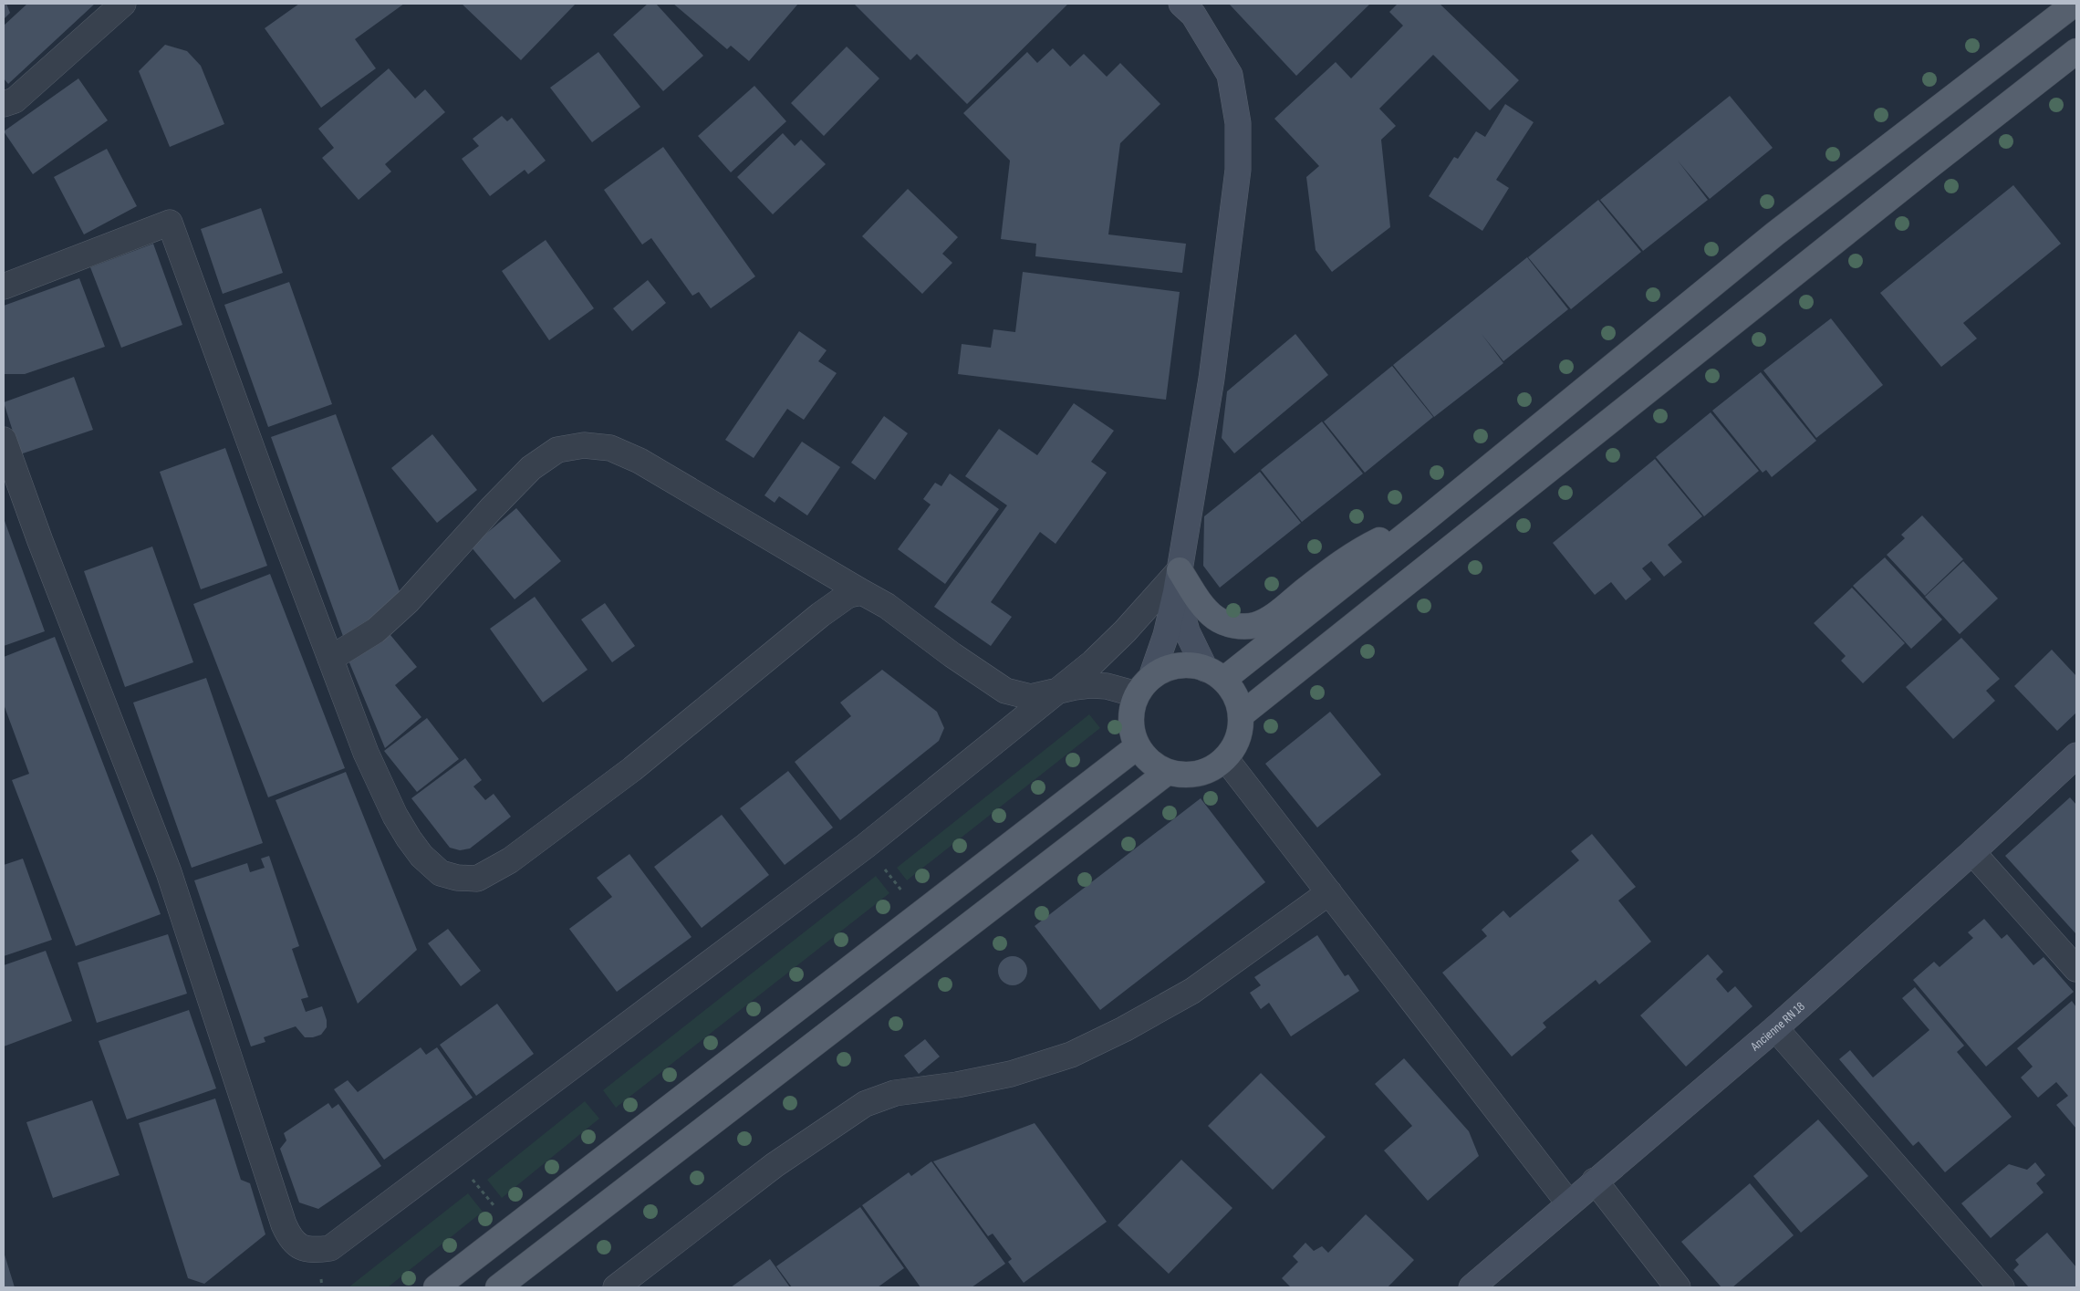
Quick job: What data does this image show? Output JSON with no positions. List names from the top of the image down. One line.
{"streets":{"main road":["Ancienne RN 18"]}}
